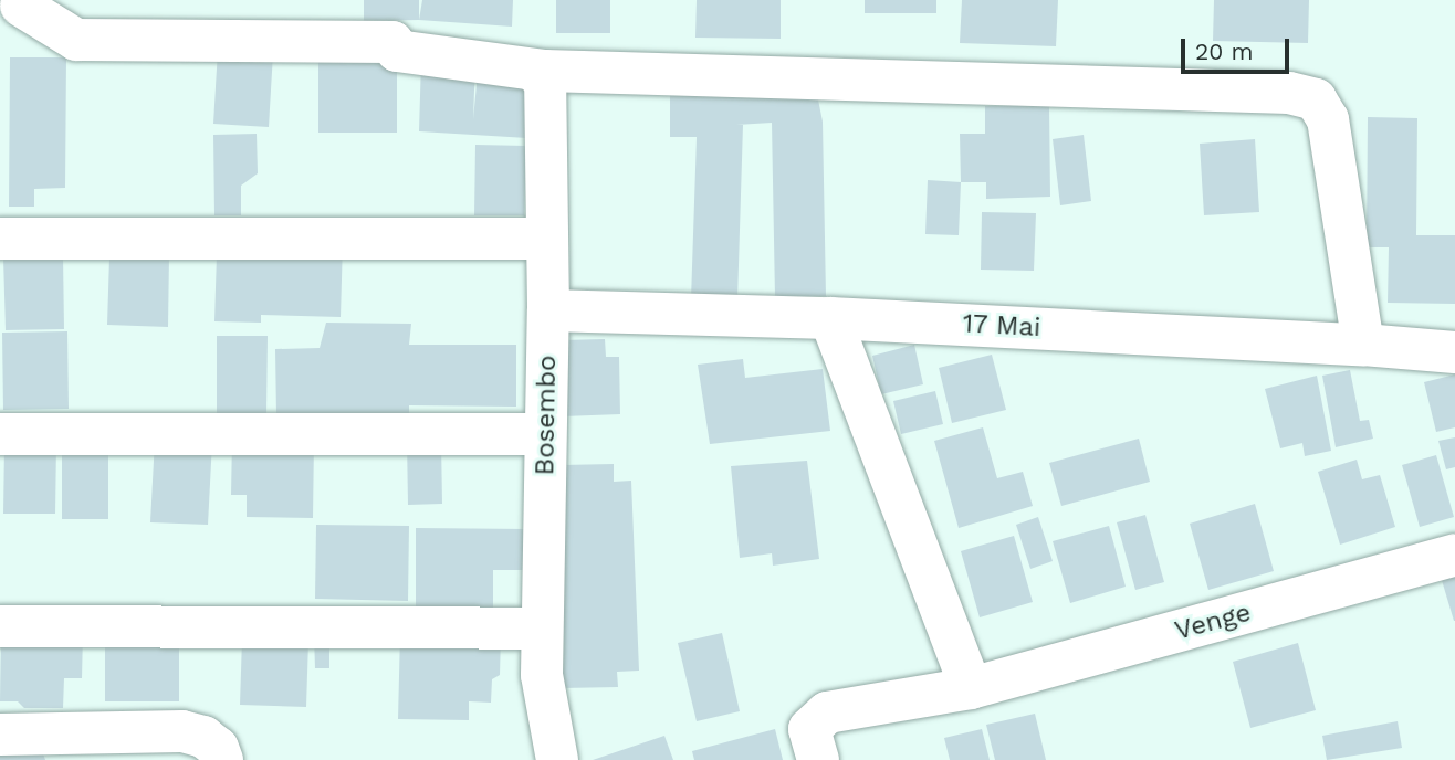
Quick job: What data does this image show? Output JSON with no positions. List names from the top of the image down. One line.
{"streets":{"street":["17 Mai","Bosembo","Venge"]},"crossings":[["17 Mai","Bosembo"]],"scale_bar":"20 m"}
